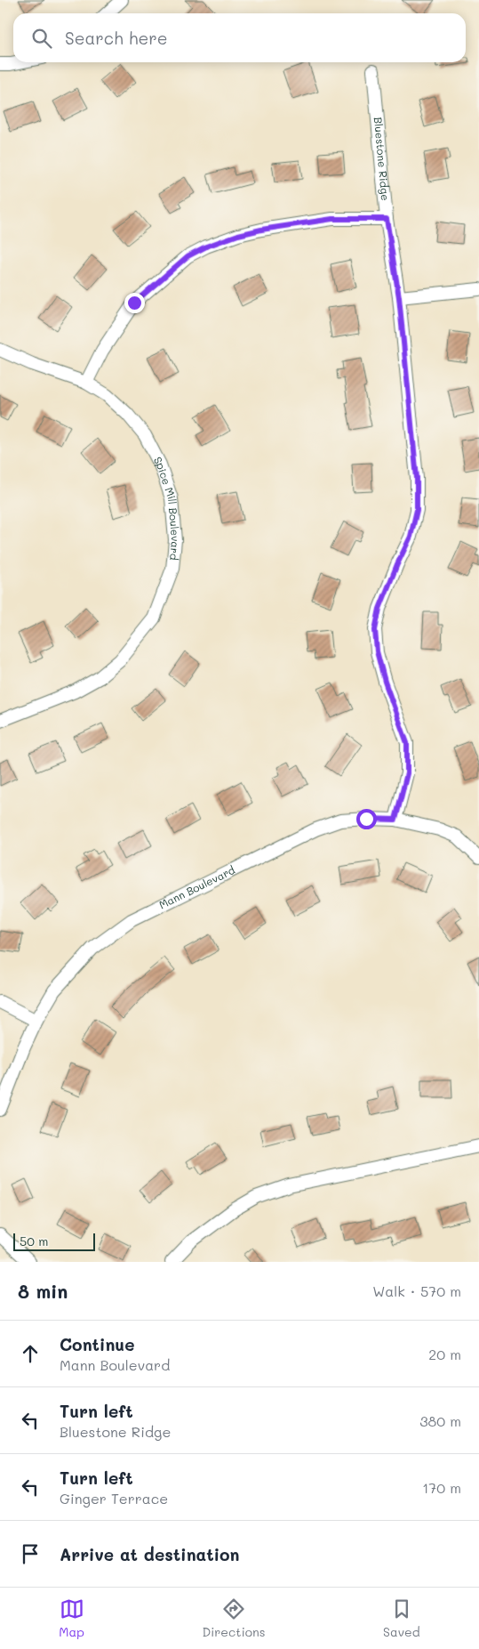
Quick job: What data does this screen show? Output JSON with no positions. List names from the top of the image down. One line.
{"streets":{"street":["Bluestone Ridge","Spice Mill Boulevard","Mann Boulevard"]},"crossings":[["Bluestone Ridge","Mann Boulevard"]],"scale_bar":"50 m","page":{"search":"Search here","scale":"50 m","heading":["8 min","Walk · 570 m"],"list":[["Continue","Mann Boulevard","20 m"],["Turn left","Bluestone Ridge","380 m"],["Turn left","Ginger Terrace","170 m"],"Arrive at destination"],"nav":["Map","Directions","Saved"]}}
